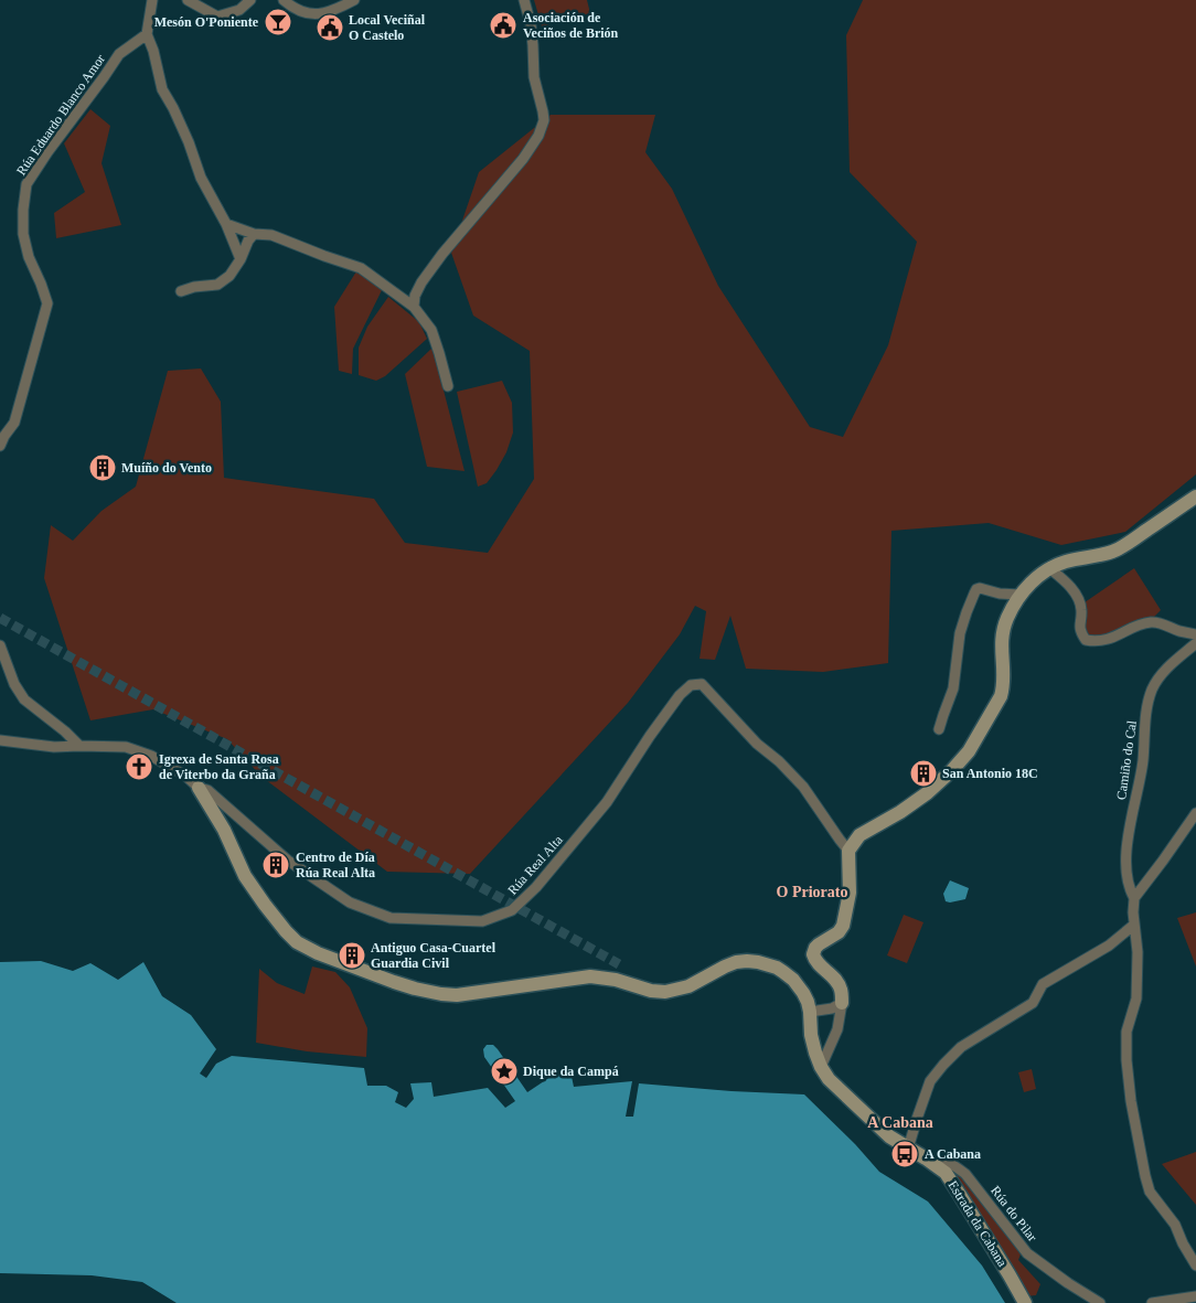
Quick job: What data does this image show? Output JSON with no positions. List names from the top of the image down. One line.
{"streets":{"street":["Rúa Eduardo Blanco Amor","Camiño do Cal","Rúa Real Alta","Rúa do Pilar","Estrada da Cabana"]},"crossings":[["Rúa do Pilar","Estrada da Cabana"]],"districts":["O Priorato","A Cabana"],"places":{"bar":["Mesón O'Poniente"],"public building":["Asociación de Veciños de Brión","Local Veciñal O Castelo"],"building":["Muíño do Vento","San Antonio 18C","Centro de Día Rúa Real Alta","Antiguo Casa-Cuartel Guardia Civil"],"church":["Igrexa de Santa Rosa de Viterbo da Graña"],"place":["Dique da Campá"],"bus stop":["A Cabana"]}}
